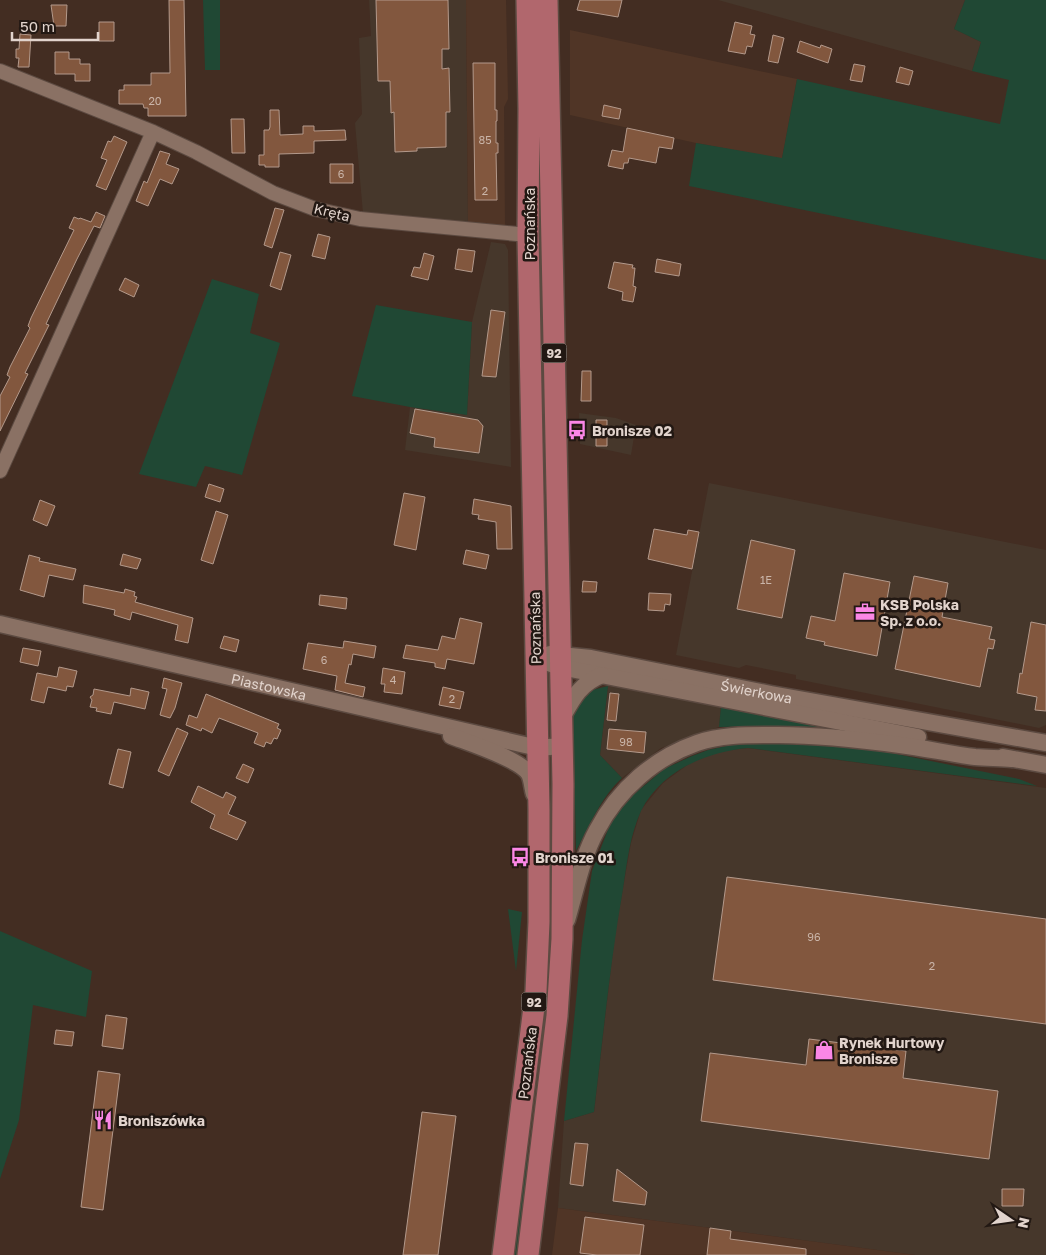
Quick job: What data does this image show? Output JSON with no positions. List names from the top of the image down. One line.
{"streets":{"main road":["Poznańska","92"],"street":["Kręta","Piastowska","Świerkowa"]},"crossings":[["Kręta","Poznańska"],["Poznańska","Piastowska"],["Poznańska","Świerkowa"]],"places":{"bus stop":["Bronisze 02","Bronisze 01"],"office":["KSB Polska Sp. z o.o."],"shop":["Rynek Hurtowy Bronisze"],"restaurant":["Broniszówka"]},"house_numbers":["20","85","6","2","1E","6","4","2","98","96","2"],"scale_bar":"50 m","north":"right"}
